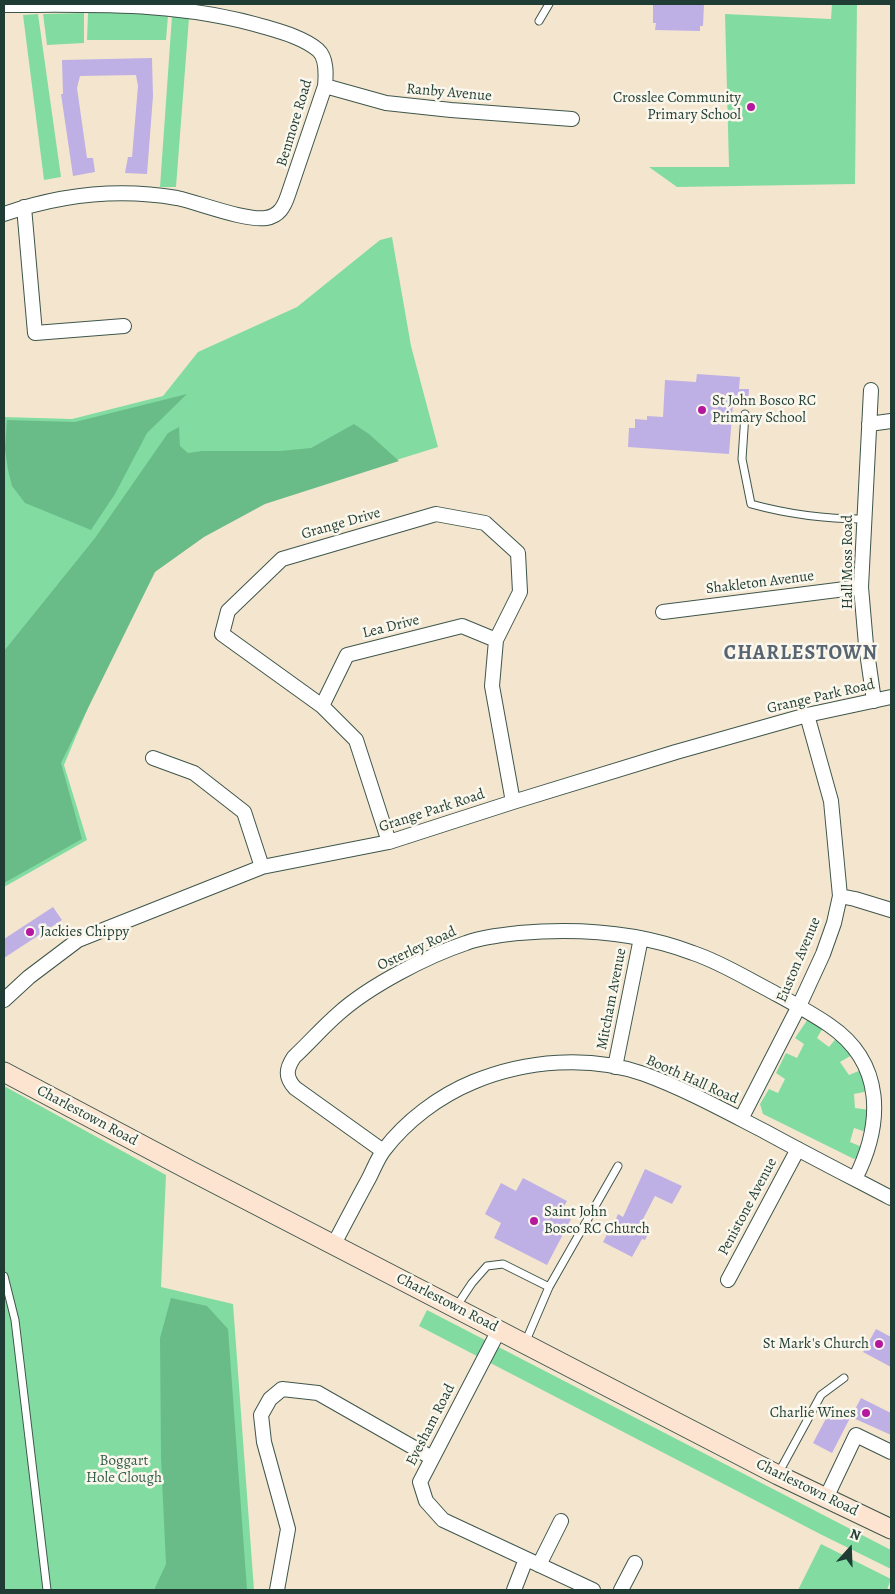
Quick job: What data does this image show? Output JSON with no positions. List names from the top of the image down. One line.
{"streets":{"street":["Ranby Avenue","Benmore Road","Grange Drive","Hall Moss Road","Shakleton Avenue","Lea Drive","Grange Park Road","Osterley Road","Euston Avenue","Mitcham Avenue","Booth Hall Road","Charlestown Road","Penistone Avenue","Evesham Road"]},"crossings":[["Ranby Avenue","Benmore Road"],["Grange Drive","Lea Drive"],["Grange Drive","Grange Park Road"],["Hall Moss Road","Shakleton Avenue"],["Hall Moss Road","Grange Park Road"],["Grange Park Road","Euston Avenue"],["Osterley Road","Euston Avenue"],["Osterley Road","Mitcham Avenue"],["Osterley Road","Booth Hall Road"],["Euston Avenue","Booth Hall Road"],["Mitcham Avenue","Booth Hall Road"],["Booth Hall Road","Charlestown Road"],["Booth Hall Road","Penistone Avenue"],["Charlestown Road","Evesham Road"]],"districts":["CHARLESTOWN"],"parks":["Boggart Hole Clough"],"places":["Crosslee Community Primary School","St John Bosco RC Primary School","Jackies Chippy","Saint John Bosco RC Church","St Mark's Church","Charlie Wines"],"north":"top"}
